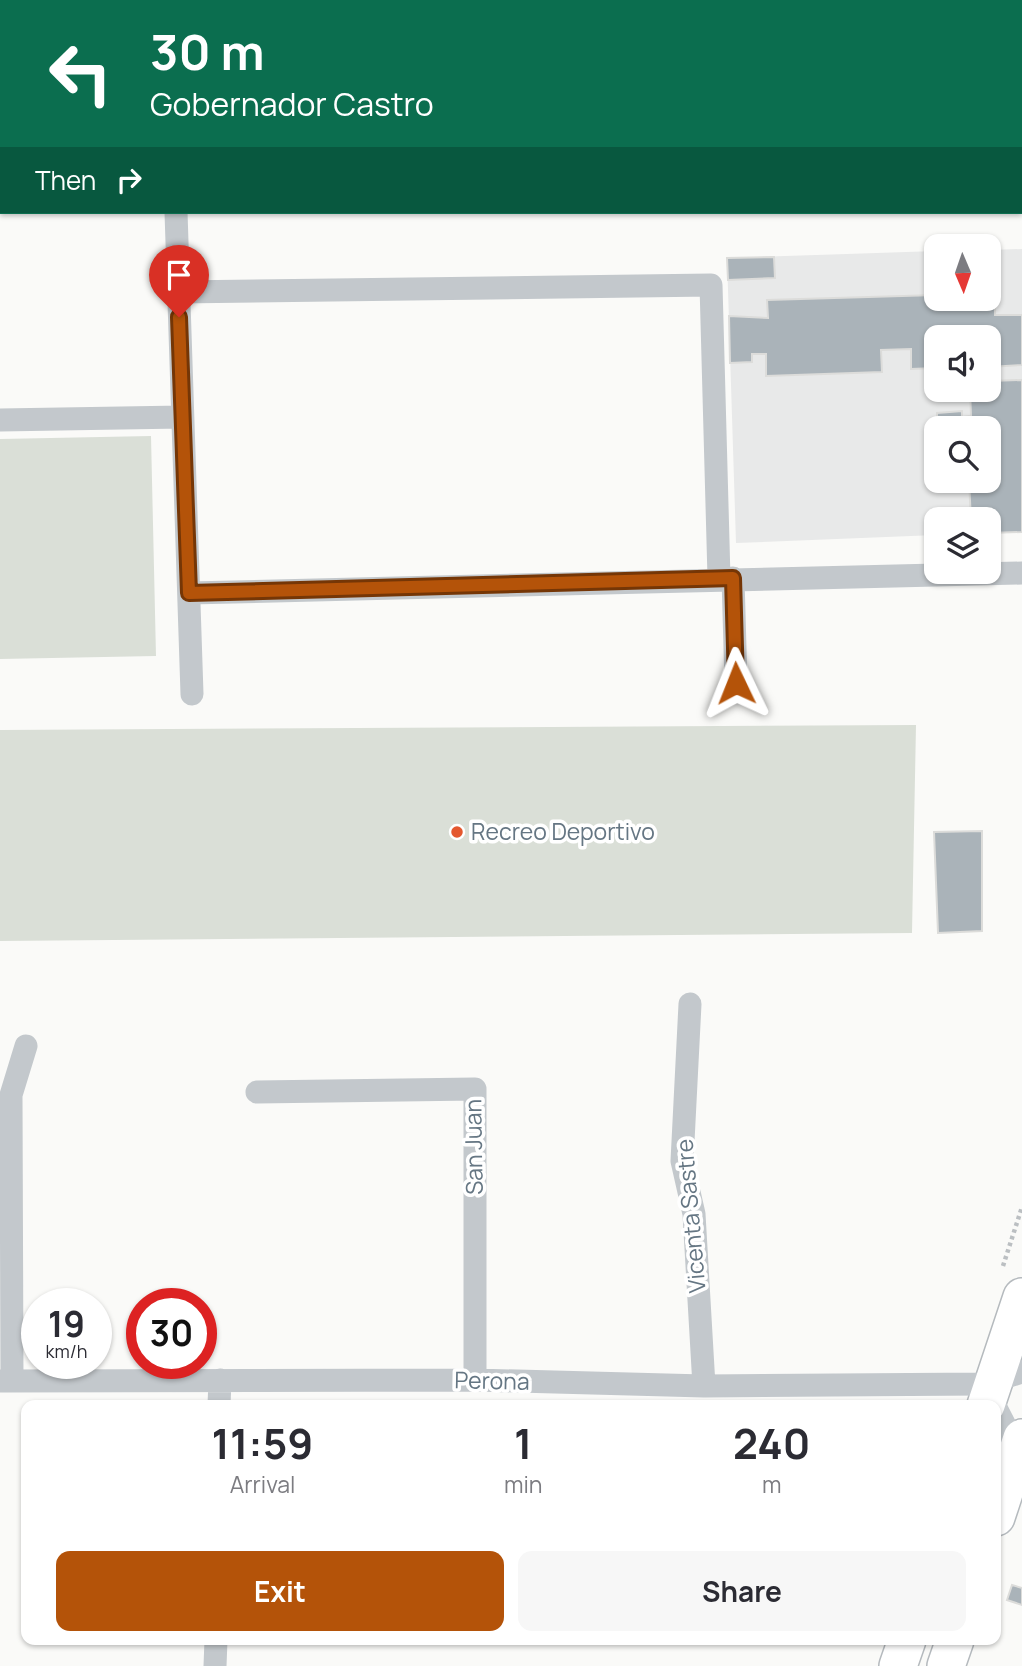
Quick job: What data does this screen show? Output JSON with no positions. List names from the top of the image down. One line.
{"streets":{"street":["San Juan","Vicenta Sastre","Perona"]},"crossings":[["San Juan","Perona"],["Vicenta Sastre","Perona"]],"places":["Recreo Deportivo"],"north":"bottom","page":{"turn":["30 m","Gobernador Castro"],"then":"Then","speed":"19 km/h","limit":"30","eta":["11:59","Arrival","1","min","240","m"],"buttons":["Exit","Share"]}}
